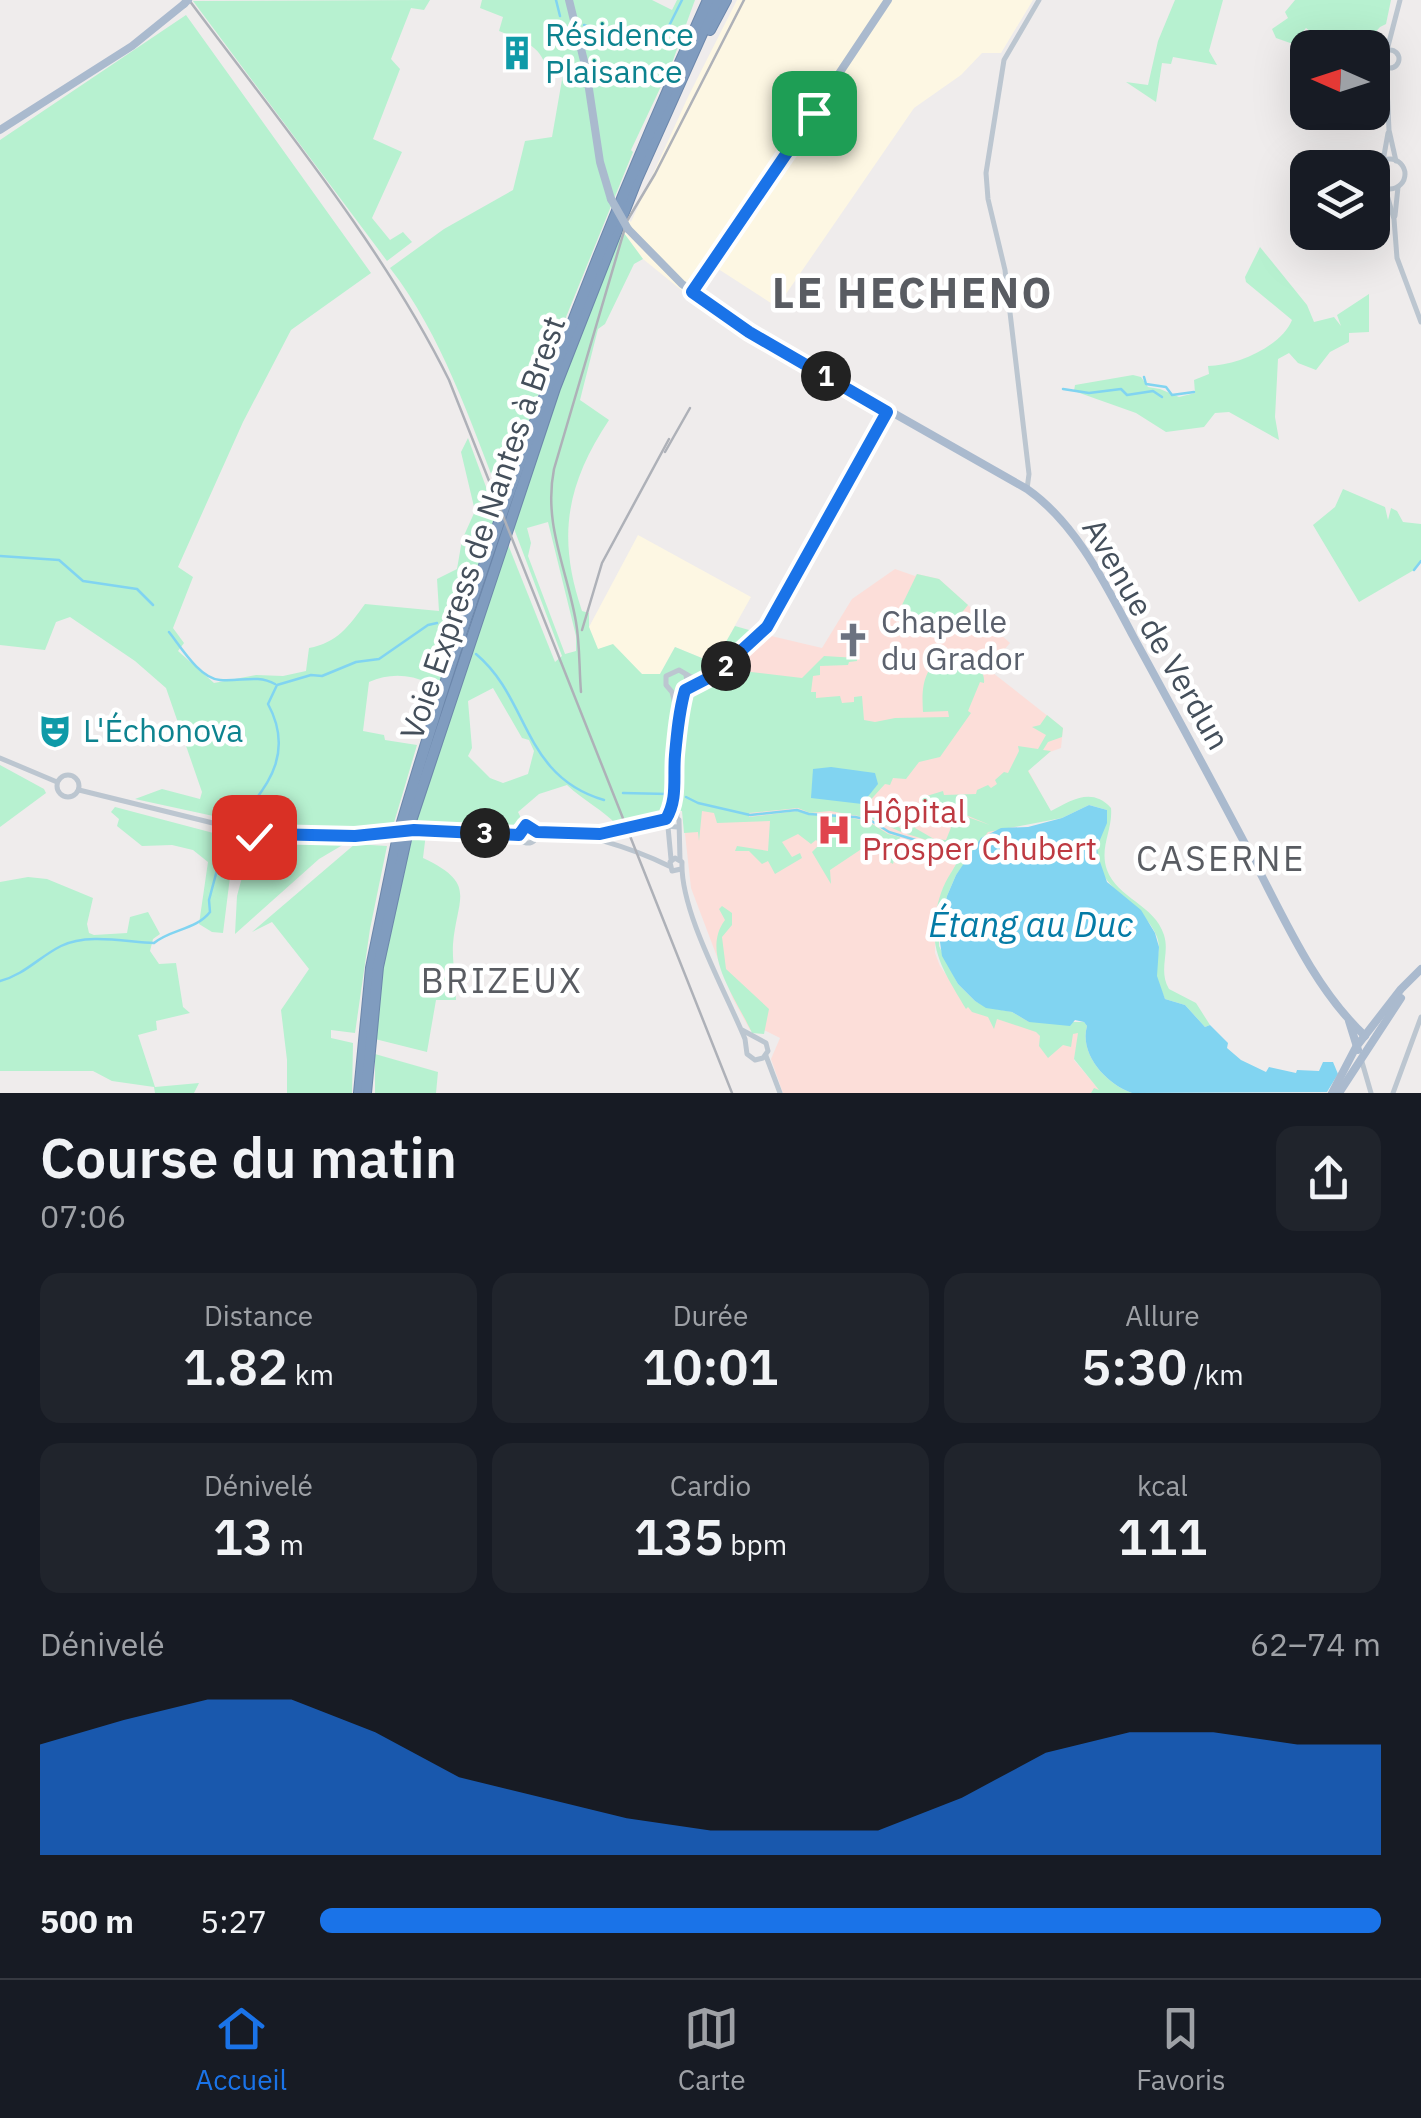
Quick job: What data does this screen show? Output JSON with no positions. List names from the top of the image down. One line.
{"streets":{"highway":["Voie Express de Nantes à Brest"],"main road":["Avenue de Verdun"]},"districts":["LE HECHENO","CASERNE","BRIZEUX"],"water":["Étang au Duc"],"places":{"building":["Résidence Plaisance"],"church":["Chapelle du Grador"],"theatre":["L'Échonova"],"hospital":["Hôpital Prosper Chubert"]},"north":"left","page":{"pins":["1","2","3"],"heading":["Course du matin","07:06"],"stats":[["Distance","1.82 km"],["Durée","10:01"],["Allure","5:30 /km"],["Dénivelé","13 m"],["Cardio","135 bpm"],["kcal","111"]],"chart":["Dénivelé","62–74 m"],"list":[{"name":"500 m","note":"5:27"}],"tabs":["Accueil","Carte","Favoris"]}}
